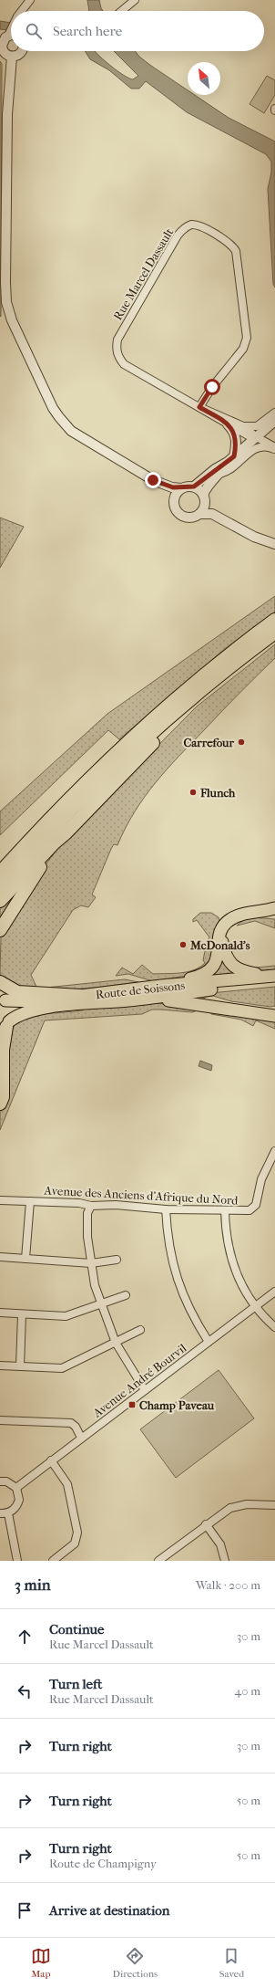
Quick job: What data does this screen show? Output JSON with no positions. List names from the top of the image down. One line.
{"streets":{"main road":["Route de Soissons"],"street":["Rue Marcel Dassault","Avenue des Anciens d'Afrique du Nord","Avenue André Bourvil"]},"places":{"other":["Carrefour","Flunch","McDonald's"],"transit":["Champ Paveau"]},"north":"top left","page":{"search":"Search here","heading":["3 min","Walk · 200 m"],"list":[["Continue","Rue Marcel Dassault","30 m"],["Turn left","Rue Marcel Dassault","40 m"],["Turn right","30 m"],["Turn right","50 m"],["Turn right","Route de Champigny","50 m"],"Arrive at destination"],"nav":["Map","Directions","Saved"]}}
